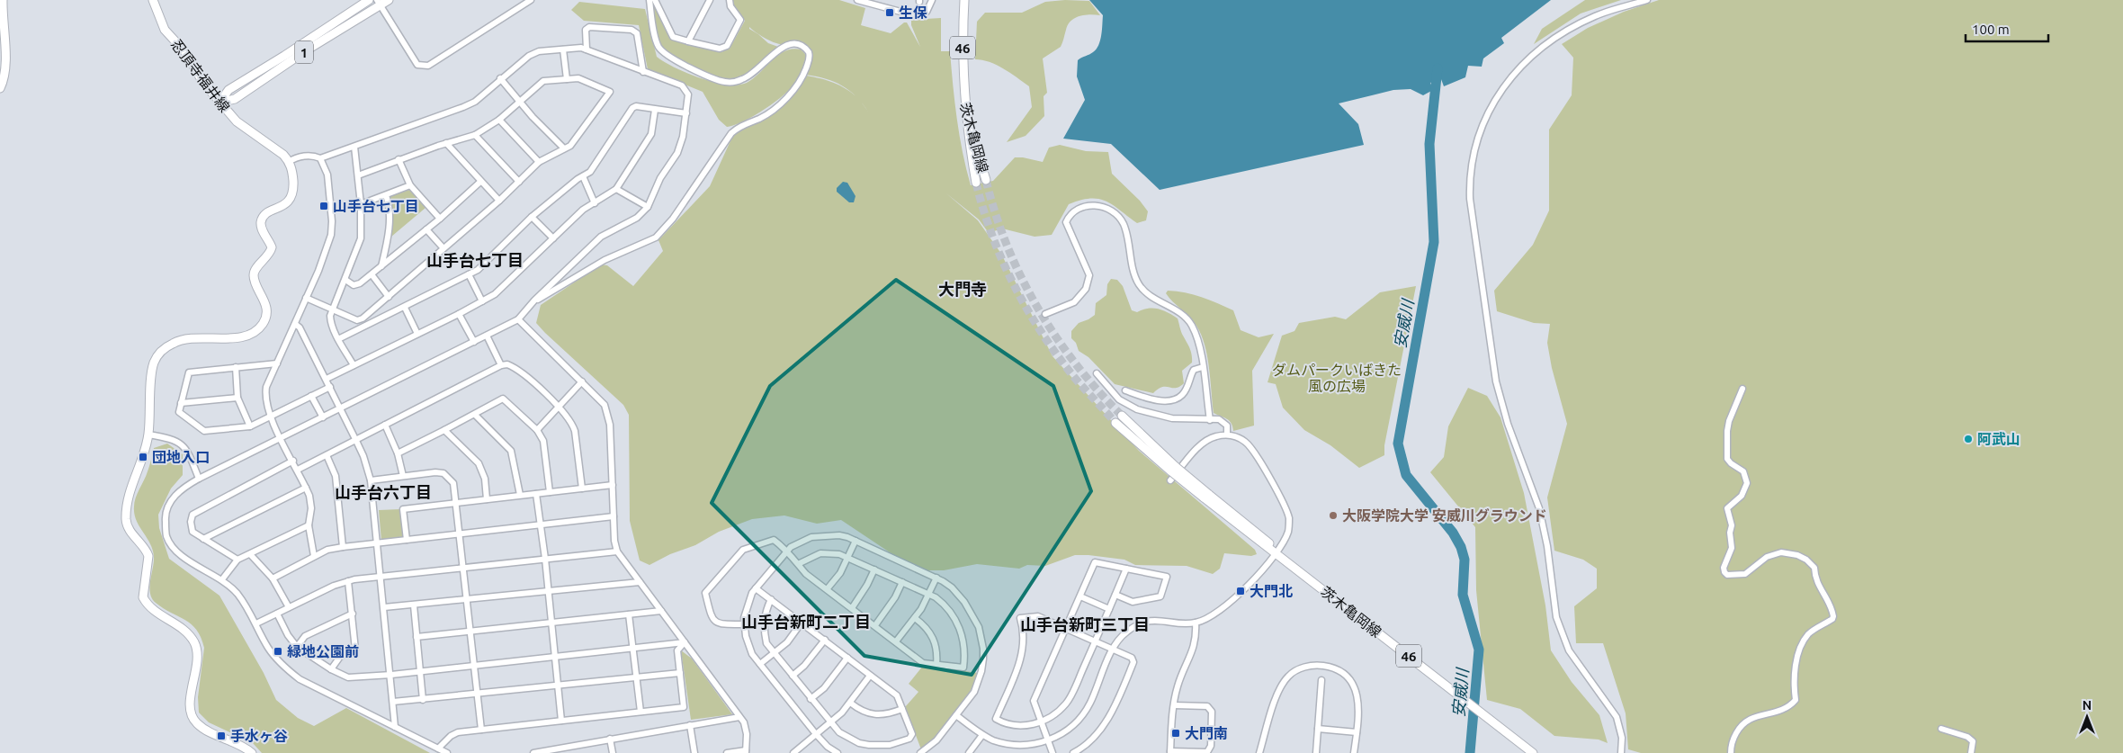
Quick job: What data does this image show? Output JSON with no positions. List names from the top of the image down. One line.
{"streets":{"main road":["46","1","忍頂寺福井線","茨木亀岡線"]},"crossings":[["1","忍頂寺福井線"]],"districts":["山手台七丁目","大門寺","山手台六丁目","山手台新町二丁目","山手台新町三丁目"],"water":["安威川"],"parks":["ダムパークいばきた 風の広場"],"places":{"transit":["生保","山手台七丁目","団地入口","大門北","緑地公園前","大門南","手水ヶ谷"],"other":["阿武山","大阪学院大学 安威川グラウンド"]},"scale_bar":"100 m","north":"top"}
